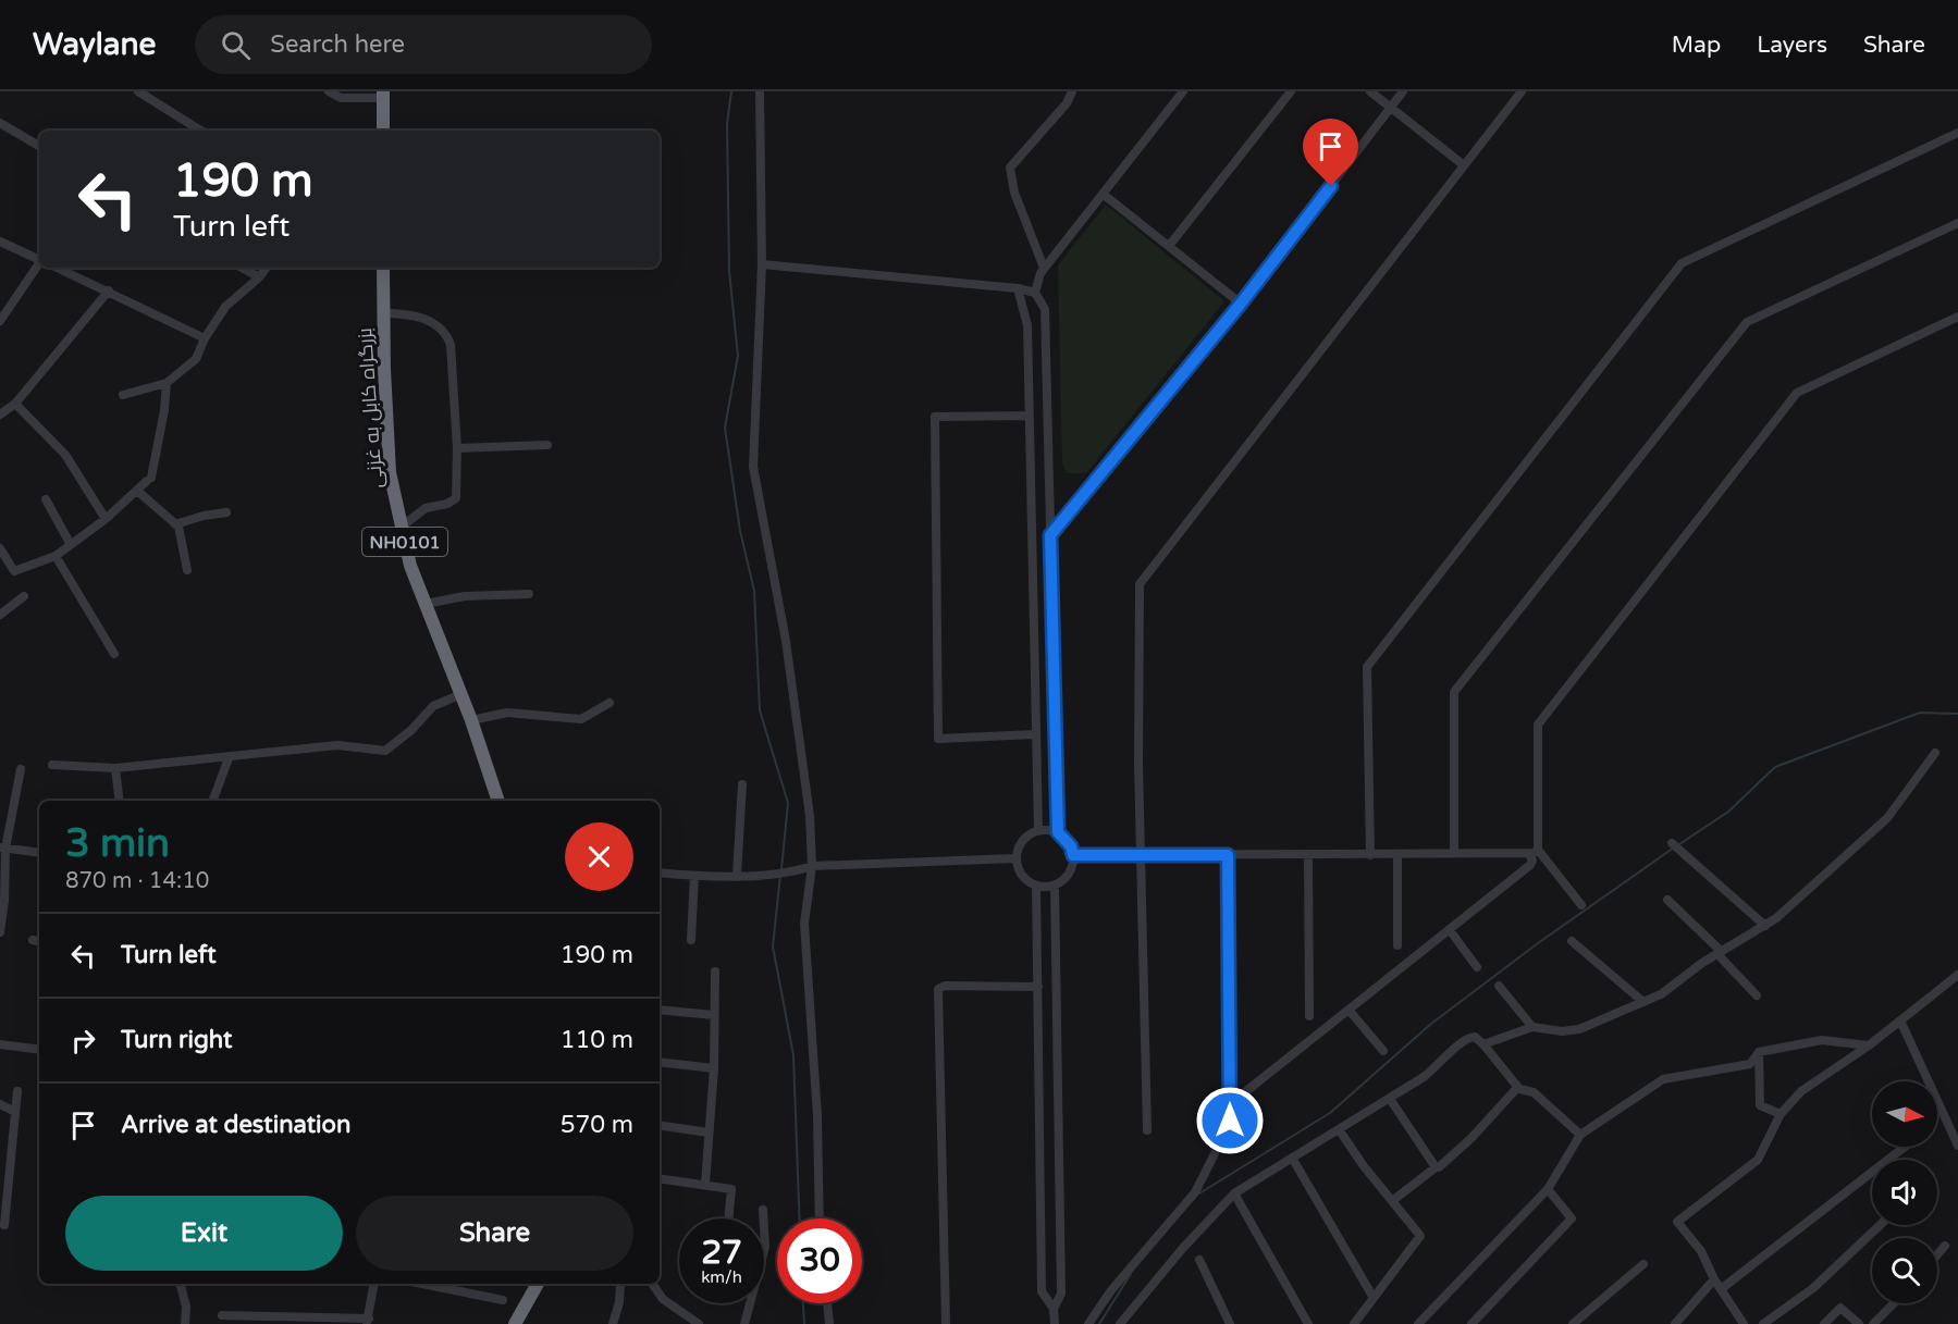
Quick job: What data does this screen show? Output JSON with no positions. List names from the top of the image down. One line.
{"streets":{"highway":["بزرگراه کابل به غزنی","NH0101"]},"north":"right","page":{"header":"Waylane","search":"Search here","nav":["Map","Layers","Share"],"turn":["190 m","Turn left"],"heading":["3 min","870 m · 14:10"],"list":[{"name":"Turn left","value":"190 m"},{"name":"Turn right","value":"110 m"},{"name":"Arrive at destination","value":"570 m"}],"buttons":["Exit","Share"],"speed":"27 km/h","limit":"30"}}
